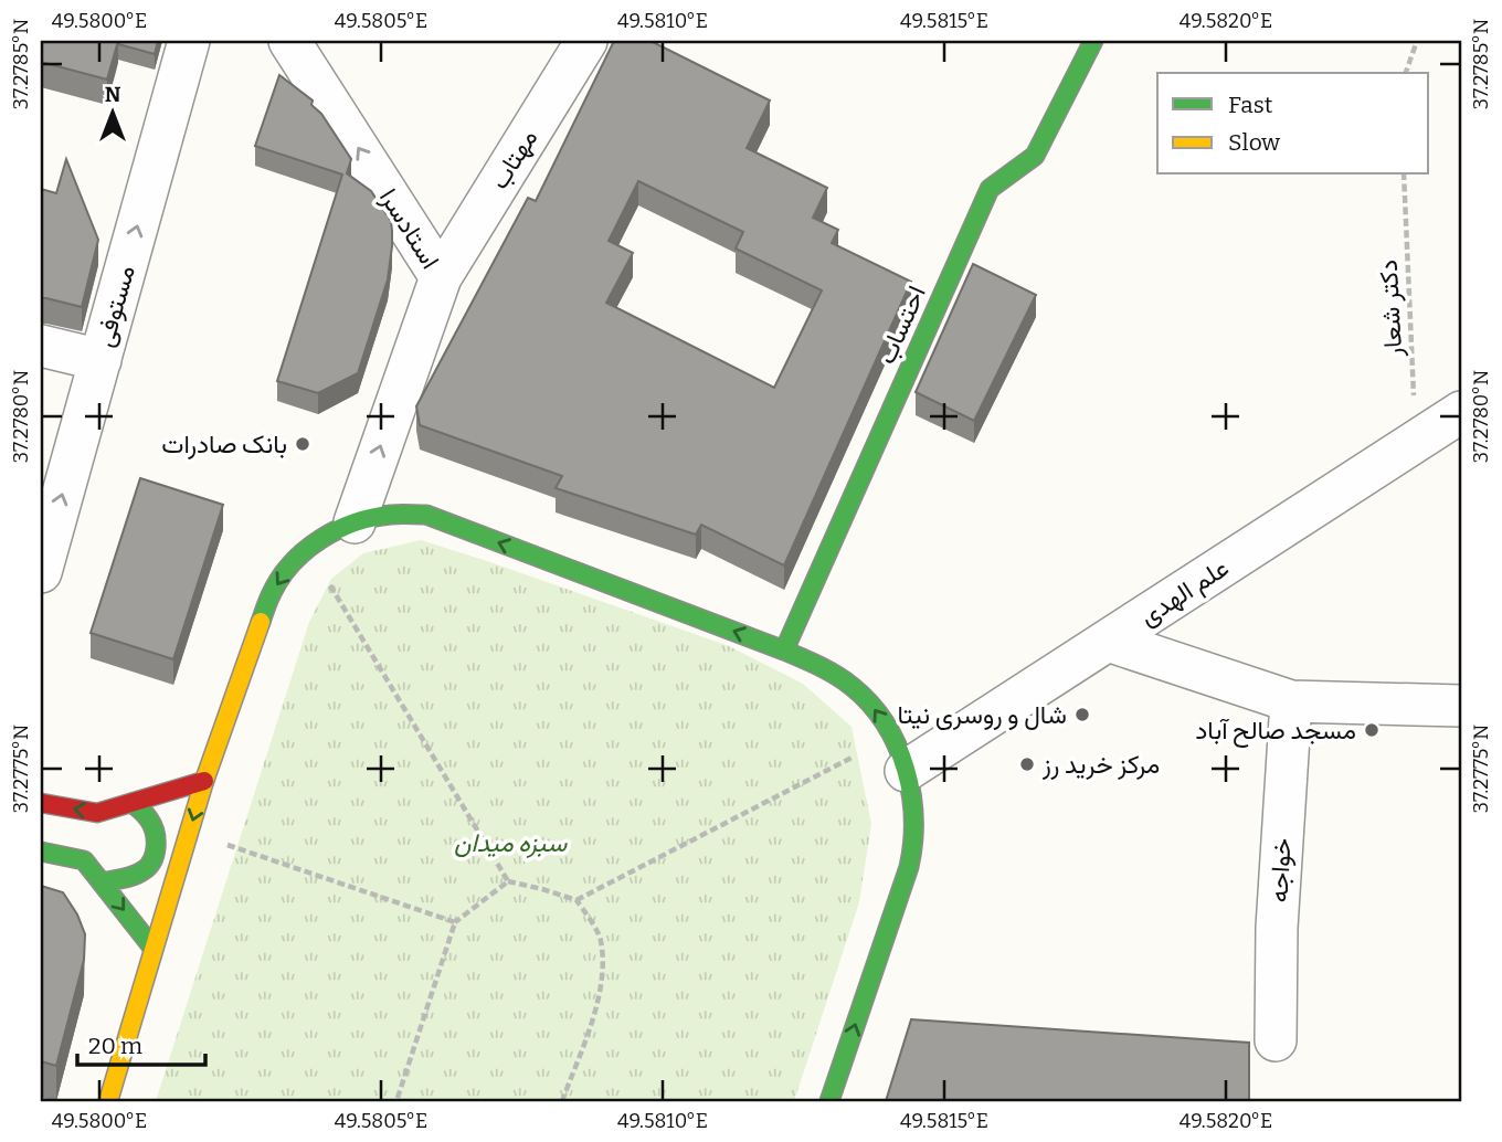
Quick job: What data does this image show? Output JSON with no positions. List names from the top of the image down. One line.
{"streets":{"main road":["احتساب"],"street":["مهتاب","استادسرا","مستوفی","علم الهدی","خواجه"],"path":["دکتر شعار"]},"crossings":[["مهتاب","استادسرا"],["دکتر شعار","علم الهدی"]],"one_way":["استادسرا","مستوفی"],"parks":["سبزه میدان"],"places":["بانک صادرات","شال و روسری نیتا","مسجد صالح آباد","مرکز خرید رز"],"legend":["Fast","Slow"],"scale_bar":"20 m","north":"top","coordinates":["49.5800°E","49.5805°E","49.5810°E","49.5815°E","49.5820°E","37.2785°N","37.2780°N","37.2775°N"]}
